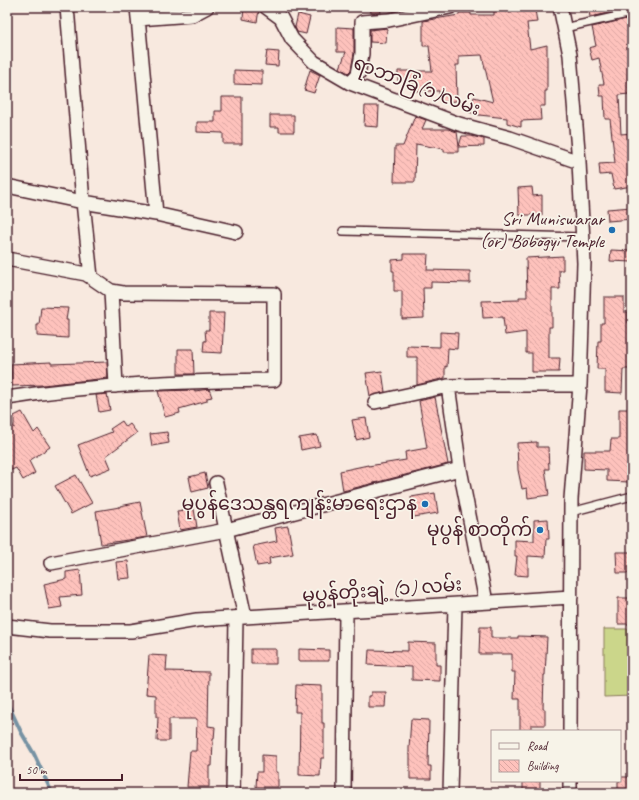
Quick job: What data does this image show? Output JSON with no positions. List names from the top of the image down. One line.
{"streets":{"street":["ရာဘာခြံ(၁)လမ်း","မုပွန်တိုးချဲ့ (၁) လမ်း"]},"places":["Sri Muniswarar (or) Bobogyi Temple","မုပွန်ဒေသန္တရကျန်းမာရေးဌာန","မုပွန် စာတိုက်"],"legend":["Road","Building"],"scale_bar":"50 m"}
